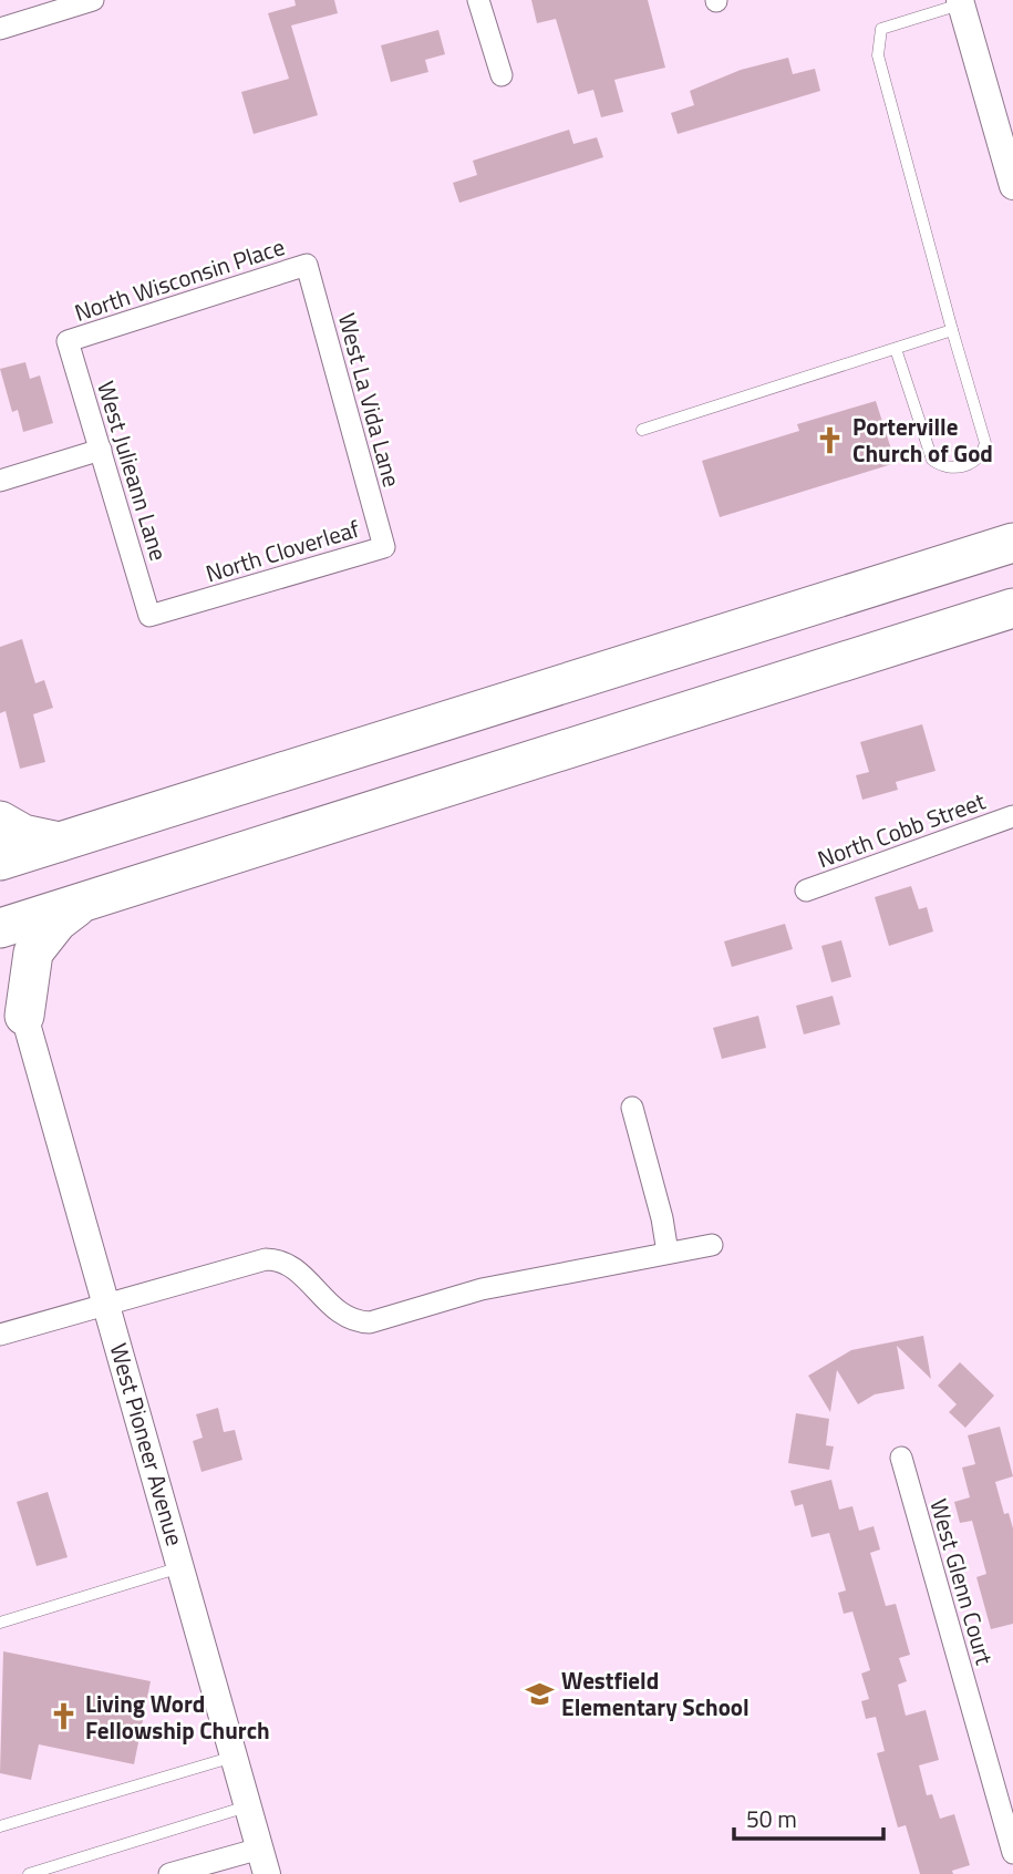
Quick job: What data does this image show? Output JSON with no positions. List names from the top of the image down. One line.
{"streets":{"street":["North Wisconsin Place","West La Vida Lane","West Julieann Lane","North Cloverleaf","North Cobb Street","West Pioneer Avenue","West Glenn Court"]},"crossings":[["North Wisconsin Place","West La Vida Lane"],["North Wisconsin Place","West Julieann Lane"],["West La Vida Lane","North Cloverleaf"],["West Julieann Lane","North Cloverleaf"]],"places":{"church":["Porterville Church of God","Living Word Fellowship Church"],"school or university":["Westfield Elementary School"]},"scale_bar":"50 m"}
